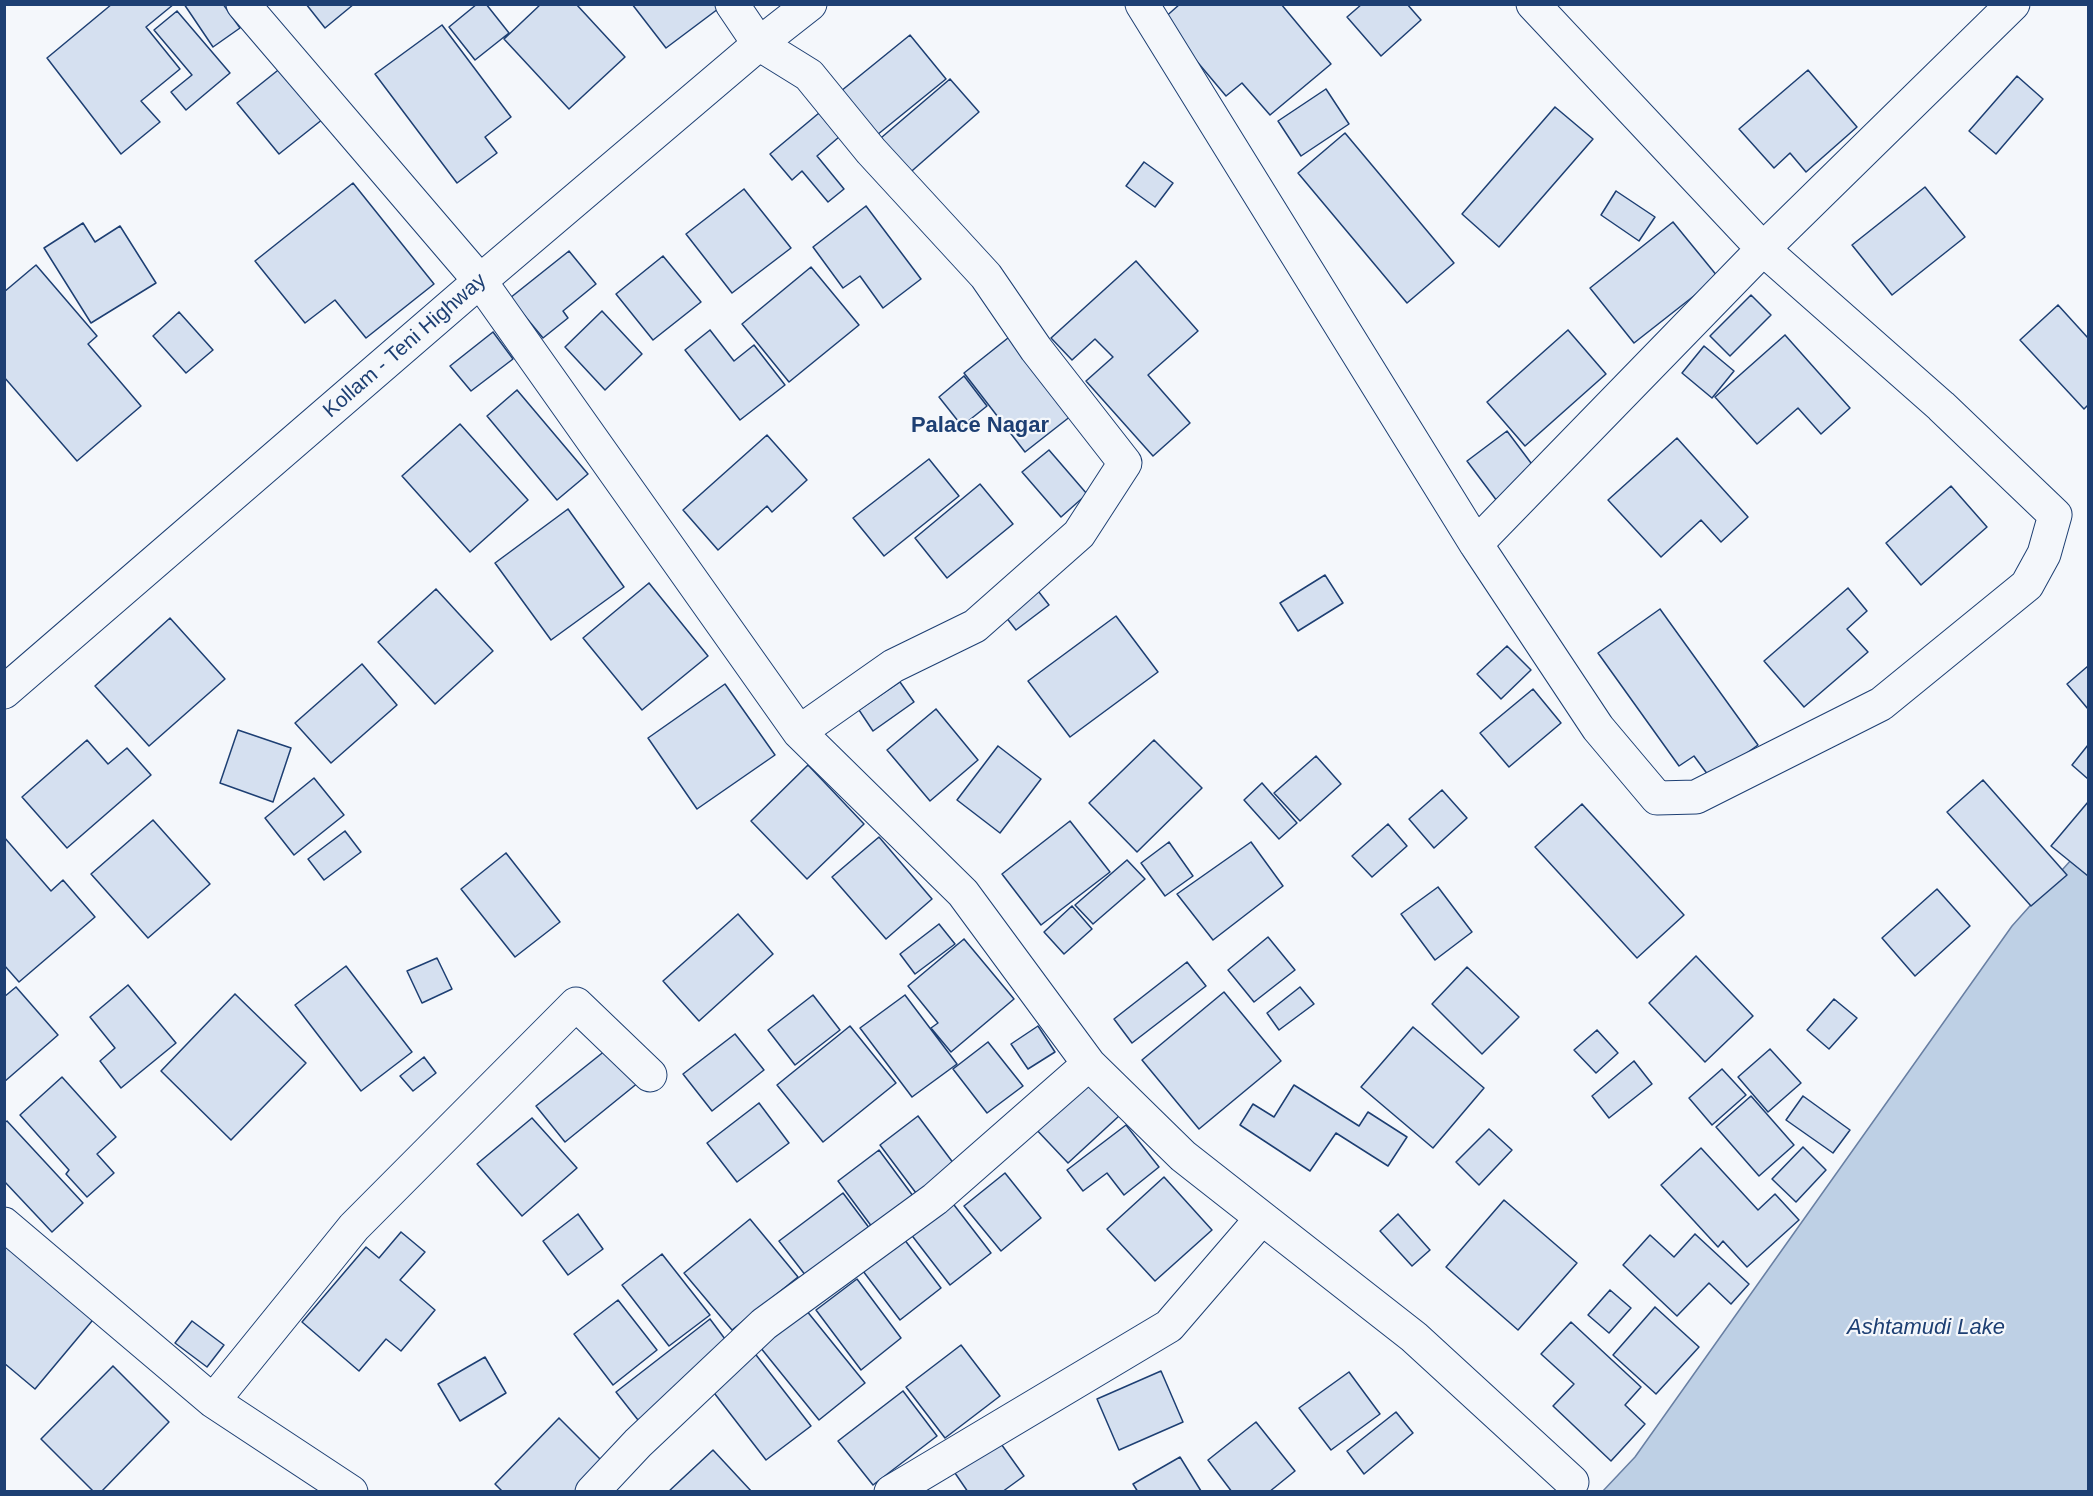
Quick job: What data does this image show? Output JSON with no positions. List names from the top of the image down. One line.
{"streets":{"street":["Kollam - Teni Highway"]},"districts":["Palace Nagar"],"water":["Ashtamudi Lake"]}
